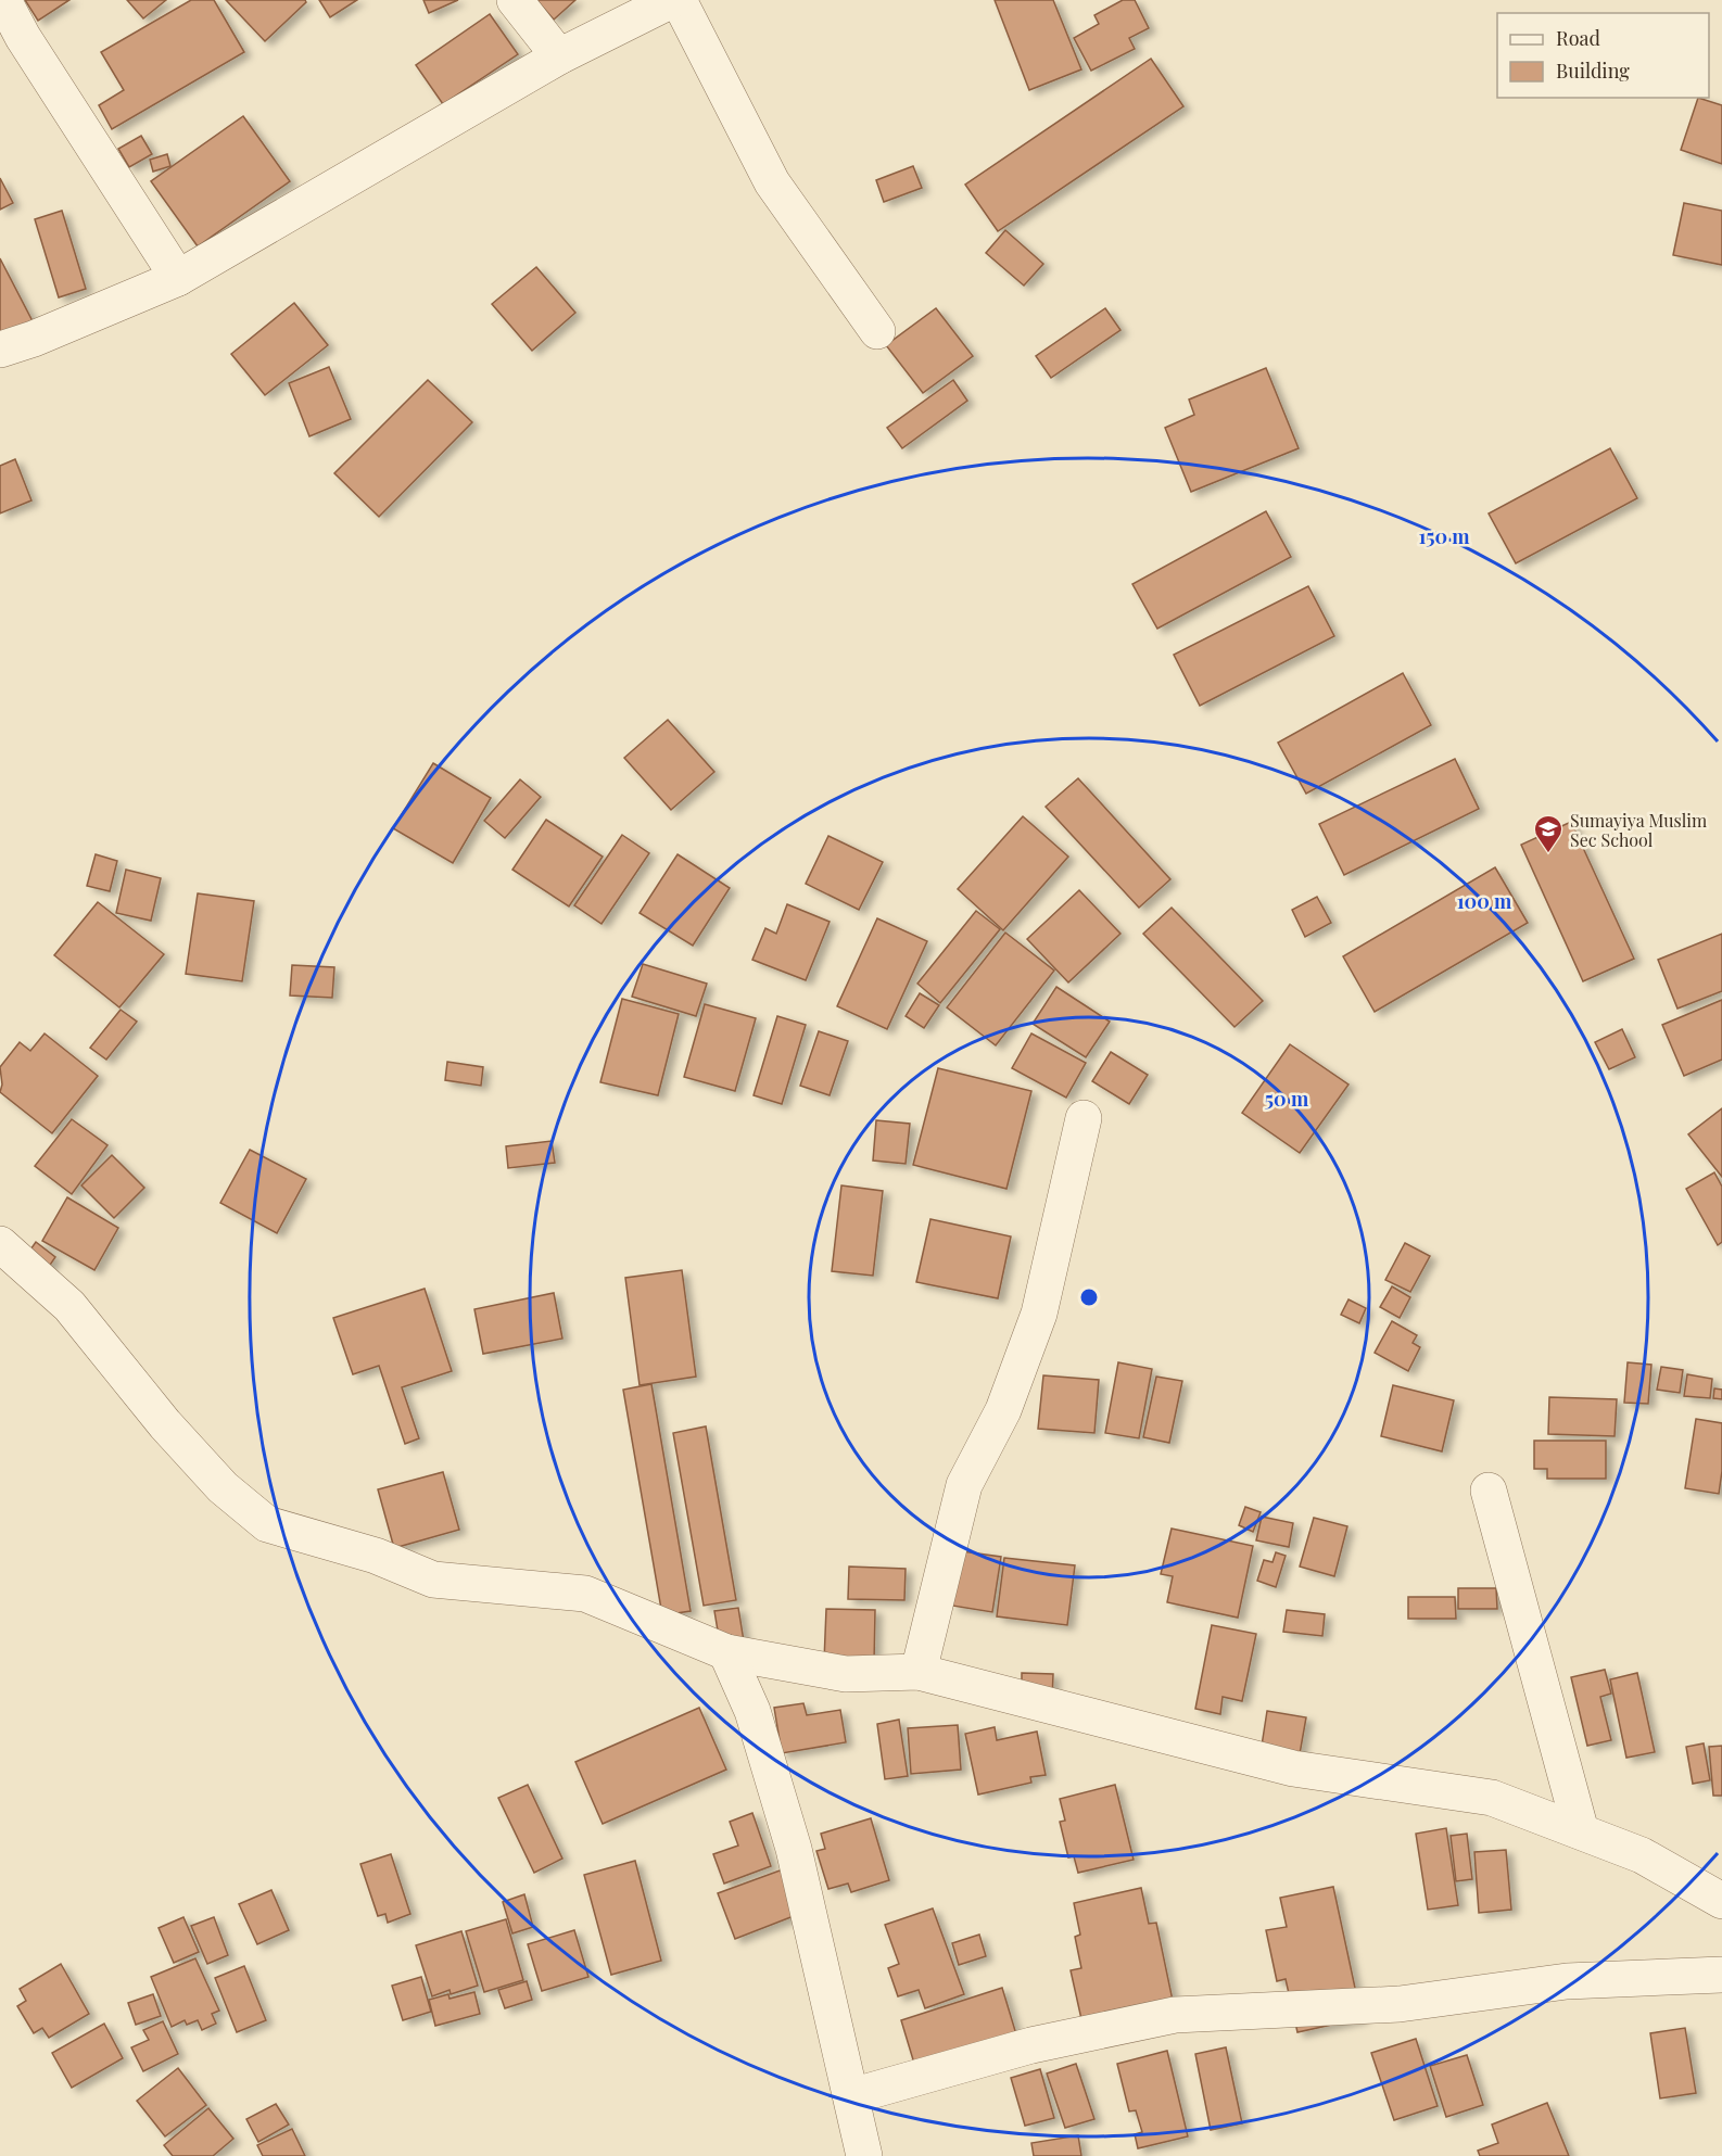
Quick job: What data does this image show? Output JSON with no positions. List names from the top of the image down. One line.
{"places":{"school or university":["Sumayiya Muslim Sec School"]},"legend":["Road","Building"],"rings":["150 m","100 m","50 m"]}
